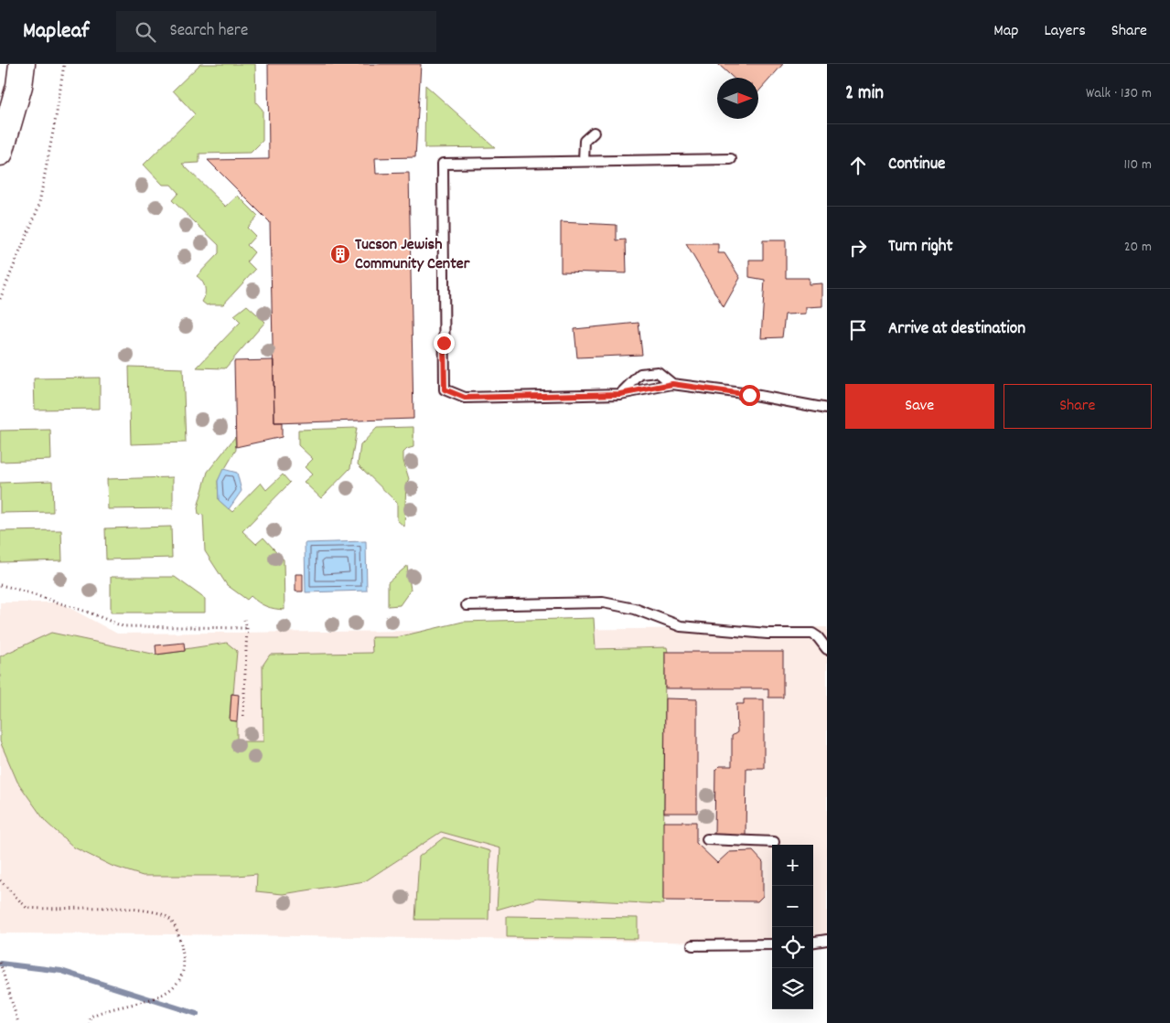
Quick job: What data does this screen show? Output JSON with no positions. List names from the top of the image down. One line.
{"places":{"building":["Tucson Jewish Community Center"]},"north":"right","page":{"header":"Mapleaf","search":"Search here","nav":["Map","Layers","Share"],"heading":["2 min","Walk · 130 m"],"list":[["Continue","110 m"],["Turn right","20 m"],"Arrive at destination"],"buttons":["Save","Share"],"map_buttons":["+","−"]}}
